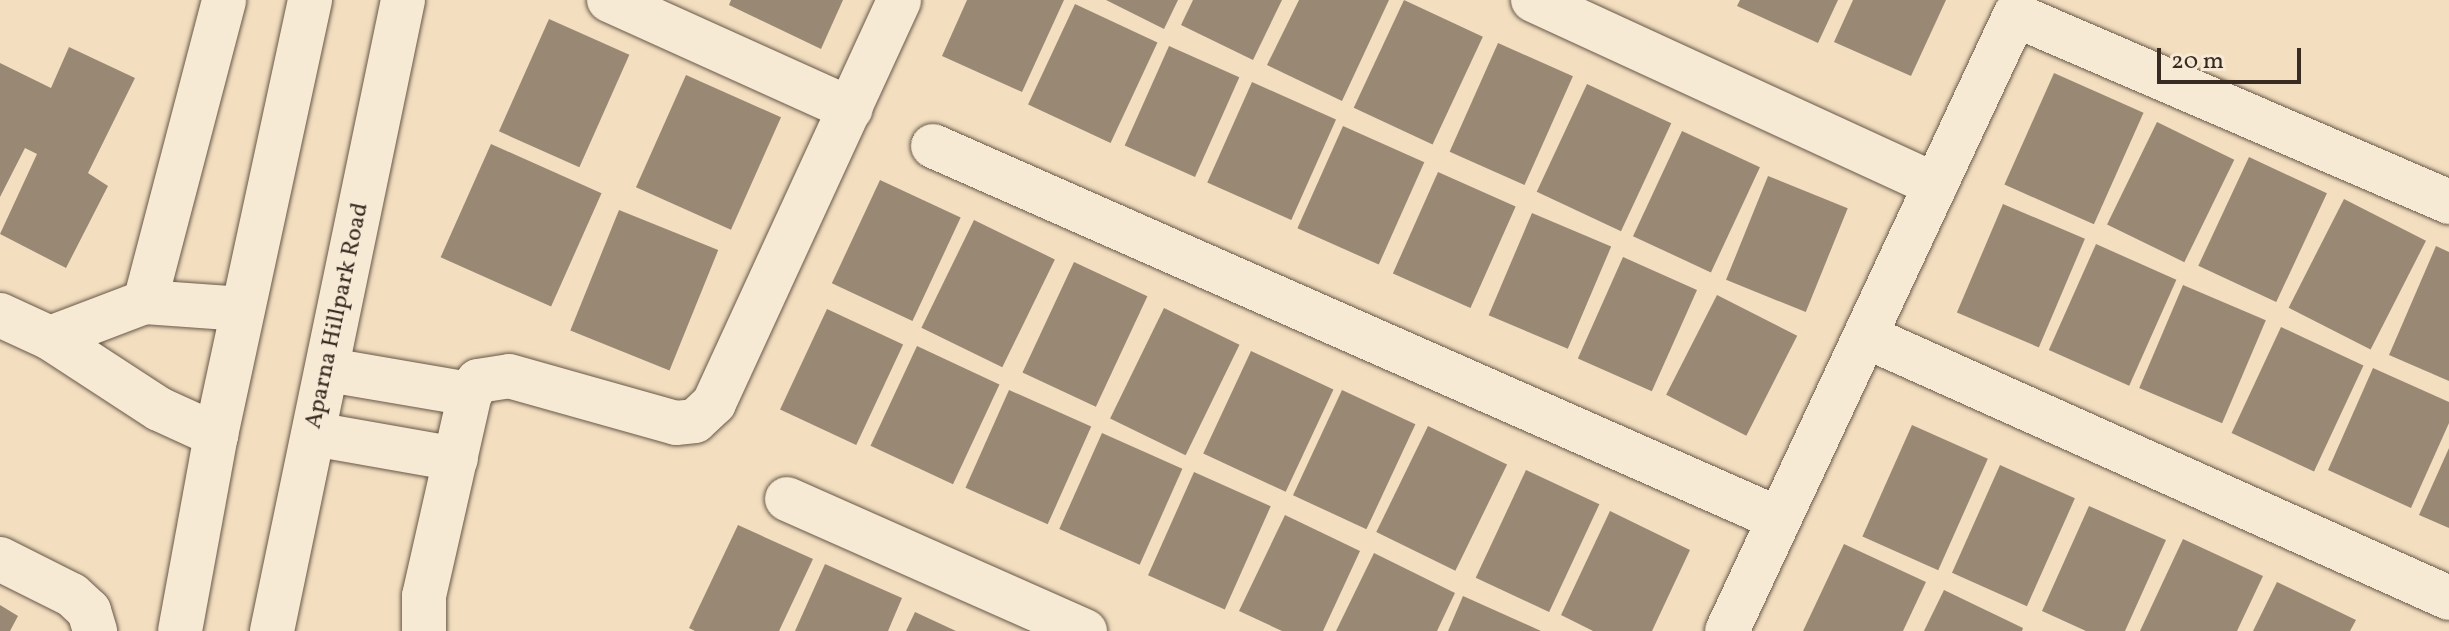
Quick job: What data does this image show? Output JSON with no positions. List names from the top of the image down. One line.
{"streets":{"street":["Aparna Hillpark Road"]},"scale_bar":"20 m"}
